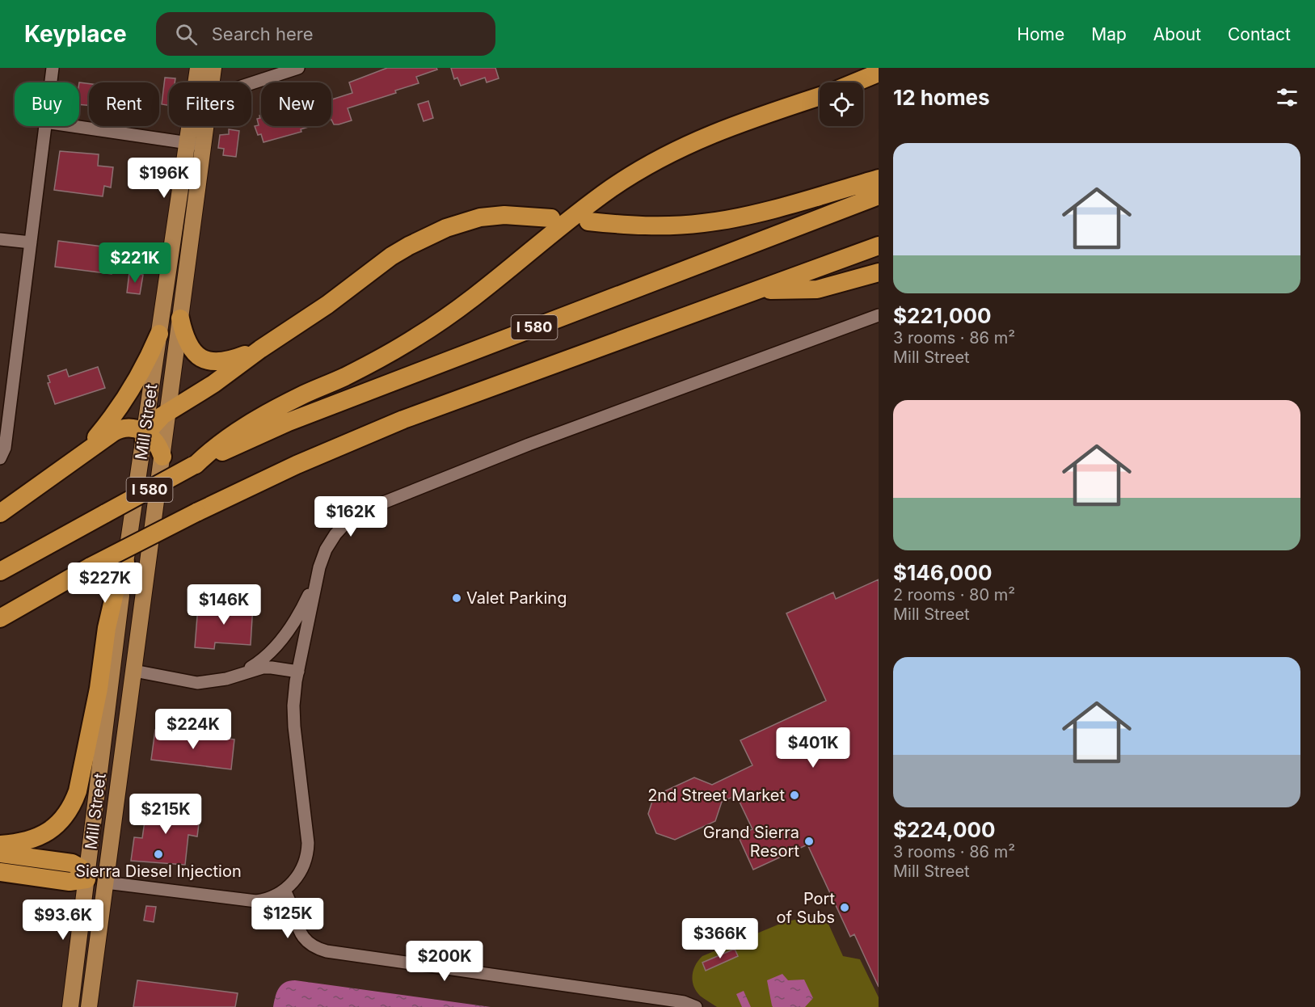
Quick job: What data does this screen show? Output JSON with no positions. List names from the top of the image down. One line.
{"streets":{"highway":["I 580"],"main road":["Mill Street"]},"places":["Valet Parking","2nd Street Market","Grand Sierra Resort","Sierra Diesel Injection","Port of Subs"],"page":{"header":"Keyplace","search":"Search here","nav":["Home","Map","About","Contact"],"heading":"12 homes","chip":["Buy","Rent","Filters","New"],"list":[{"name":"$221,000","note":"3 rooms · 86 m² · Mill Street"},{"name":"$146,000","note":"2 rooms · 80 m² · Mill Street"},{"name":"$224,000","note":"3 rooms · 86 m² · Mill Street"}],"price":["$196K","$221K","$162K","$227K","$146K","$224K","$401K","$215K","$125K","$93.6K","$366K","$200K"]}}
